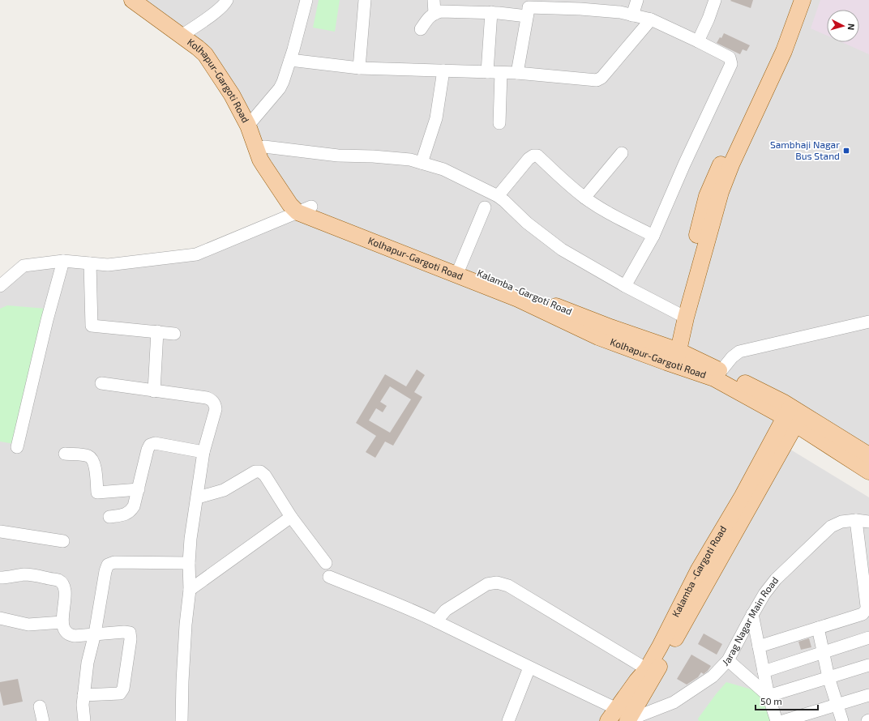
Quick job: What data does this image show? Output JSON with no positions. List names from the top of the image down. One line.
{"streets":{"main road":["Kolhapur-Gargoti Road","Kalamba -Gargoti Road"],"street":["Jarag Nagar Main Road"]},"crossings":[["Kalamba -Gargoti Road","Jarag Nagar Main Road"]],"places":{"transit":["Sambhaji Nagar Bus Stand"]},"scale_bar":"50 m","north":"right"}
